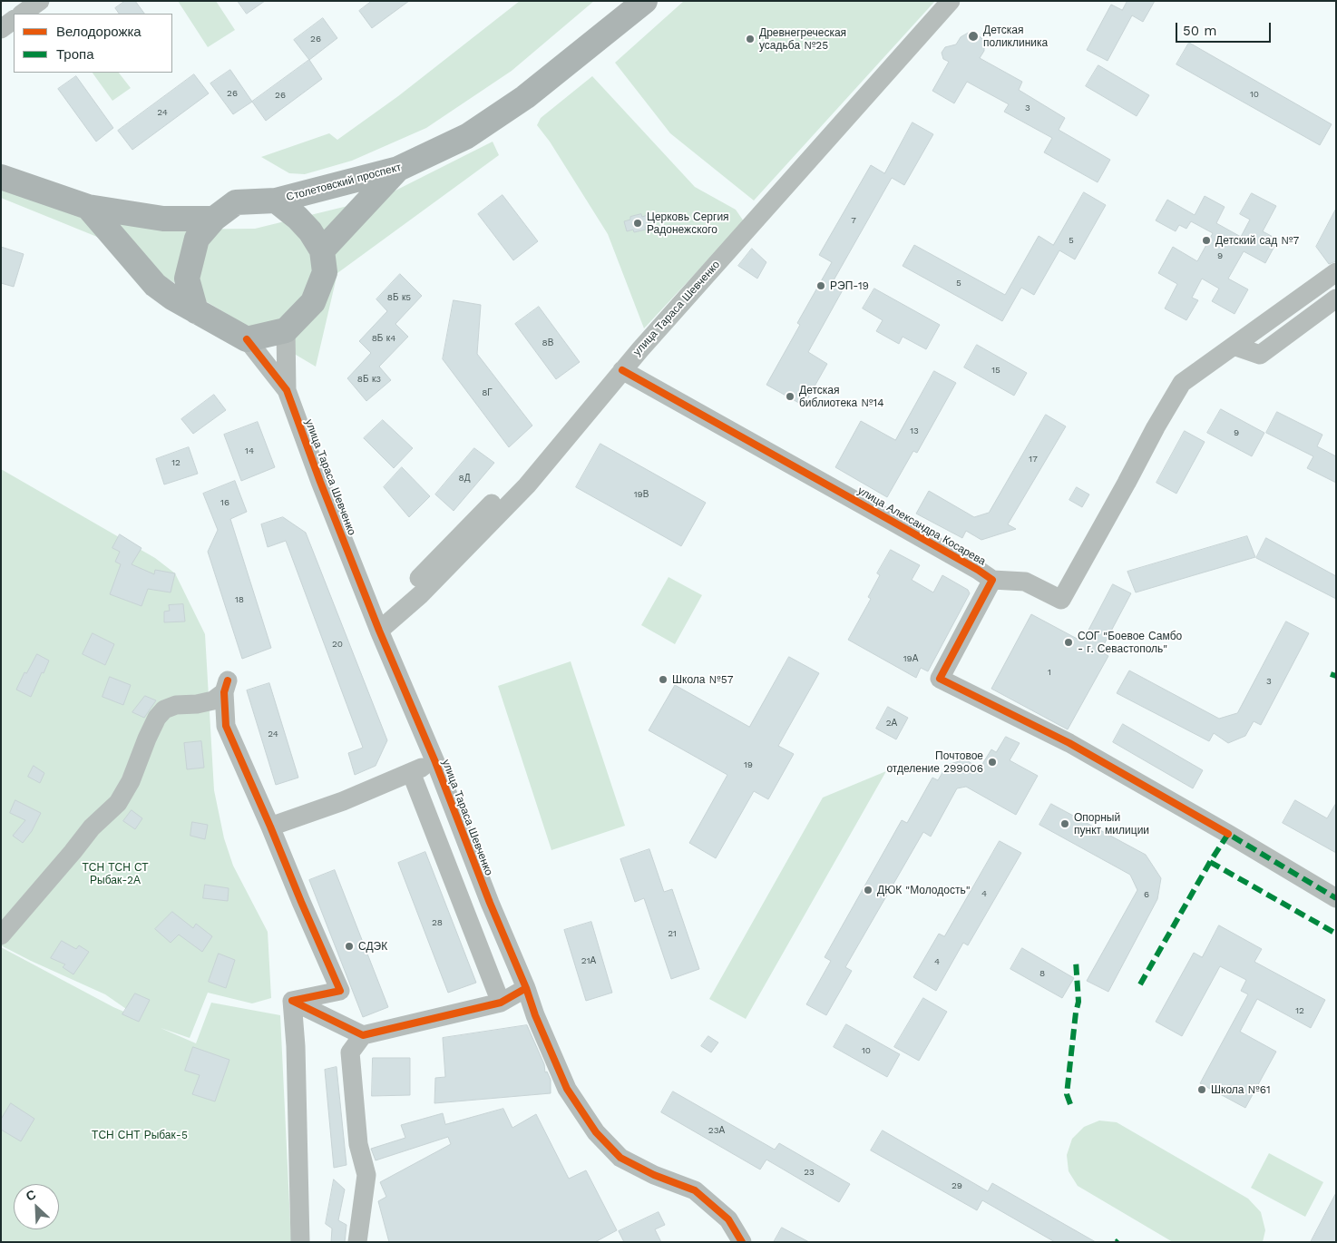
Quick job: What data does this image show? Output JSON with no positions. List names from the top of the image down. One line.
{"streets":{"main road":["Столетовский проспект","улица Тараса Шевченко"],"street":["улица Александра Косарева"]},"crossings":[["Столетовский проспект","улица Тараса Шевченко"],["улица Тараса Шевченко","улица Александра Косарева"]],"parks":["ТСН ТСН СТ Рыбак-2А","ТСН СНТ Рыбак-5"],"places":["Детская поликлиника","Древнегреческая усадьба №25","Церковь Сергия Радонежского","Детский сад №7","РЭП-19","Детская библиотека №14","СОГ \"Боевое Самбо - г. Севастополь\"","Школа №57","Почтовое отделение 299006","Опорный пункт милиции","ДЮК \"Молодость\"","СДЭК","Школа №61"],"house_numbers":["26","26","10","26","3","24","7","5","9","5","8Б к5","8Б к4","8В","15","8Б к3","8Г","13","9","14","17","12","8Д","19В","16","18","20","19А","1","3","2А","24","19","4","6","28","21","21А","4","8","12","10","23А","23","29"],"legend":["Велодорожка","Тропа"],"scale_bar":"50 m","north":"top left"}
